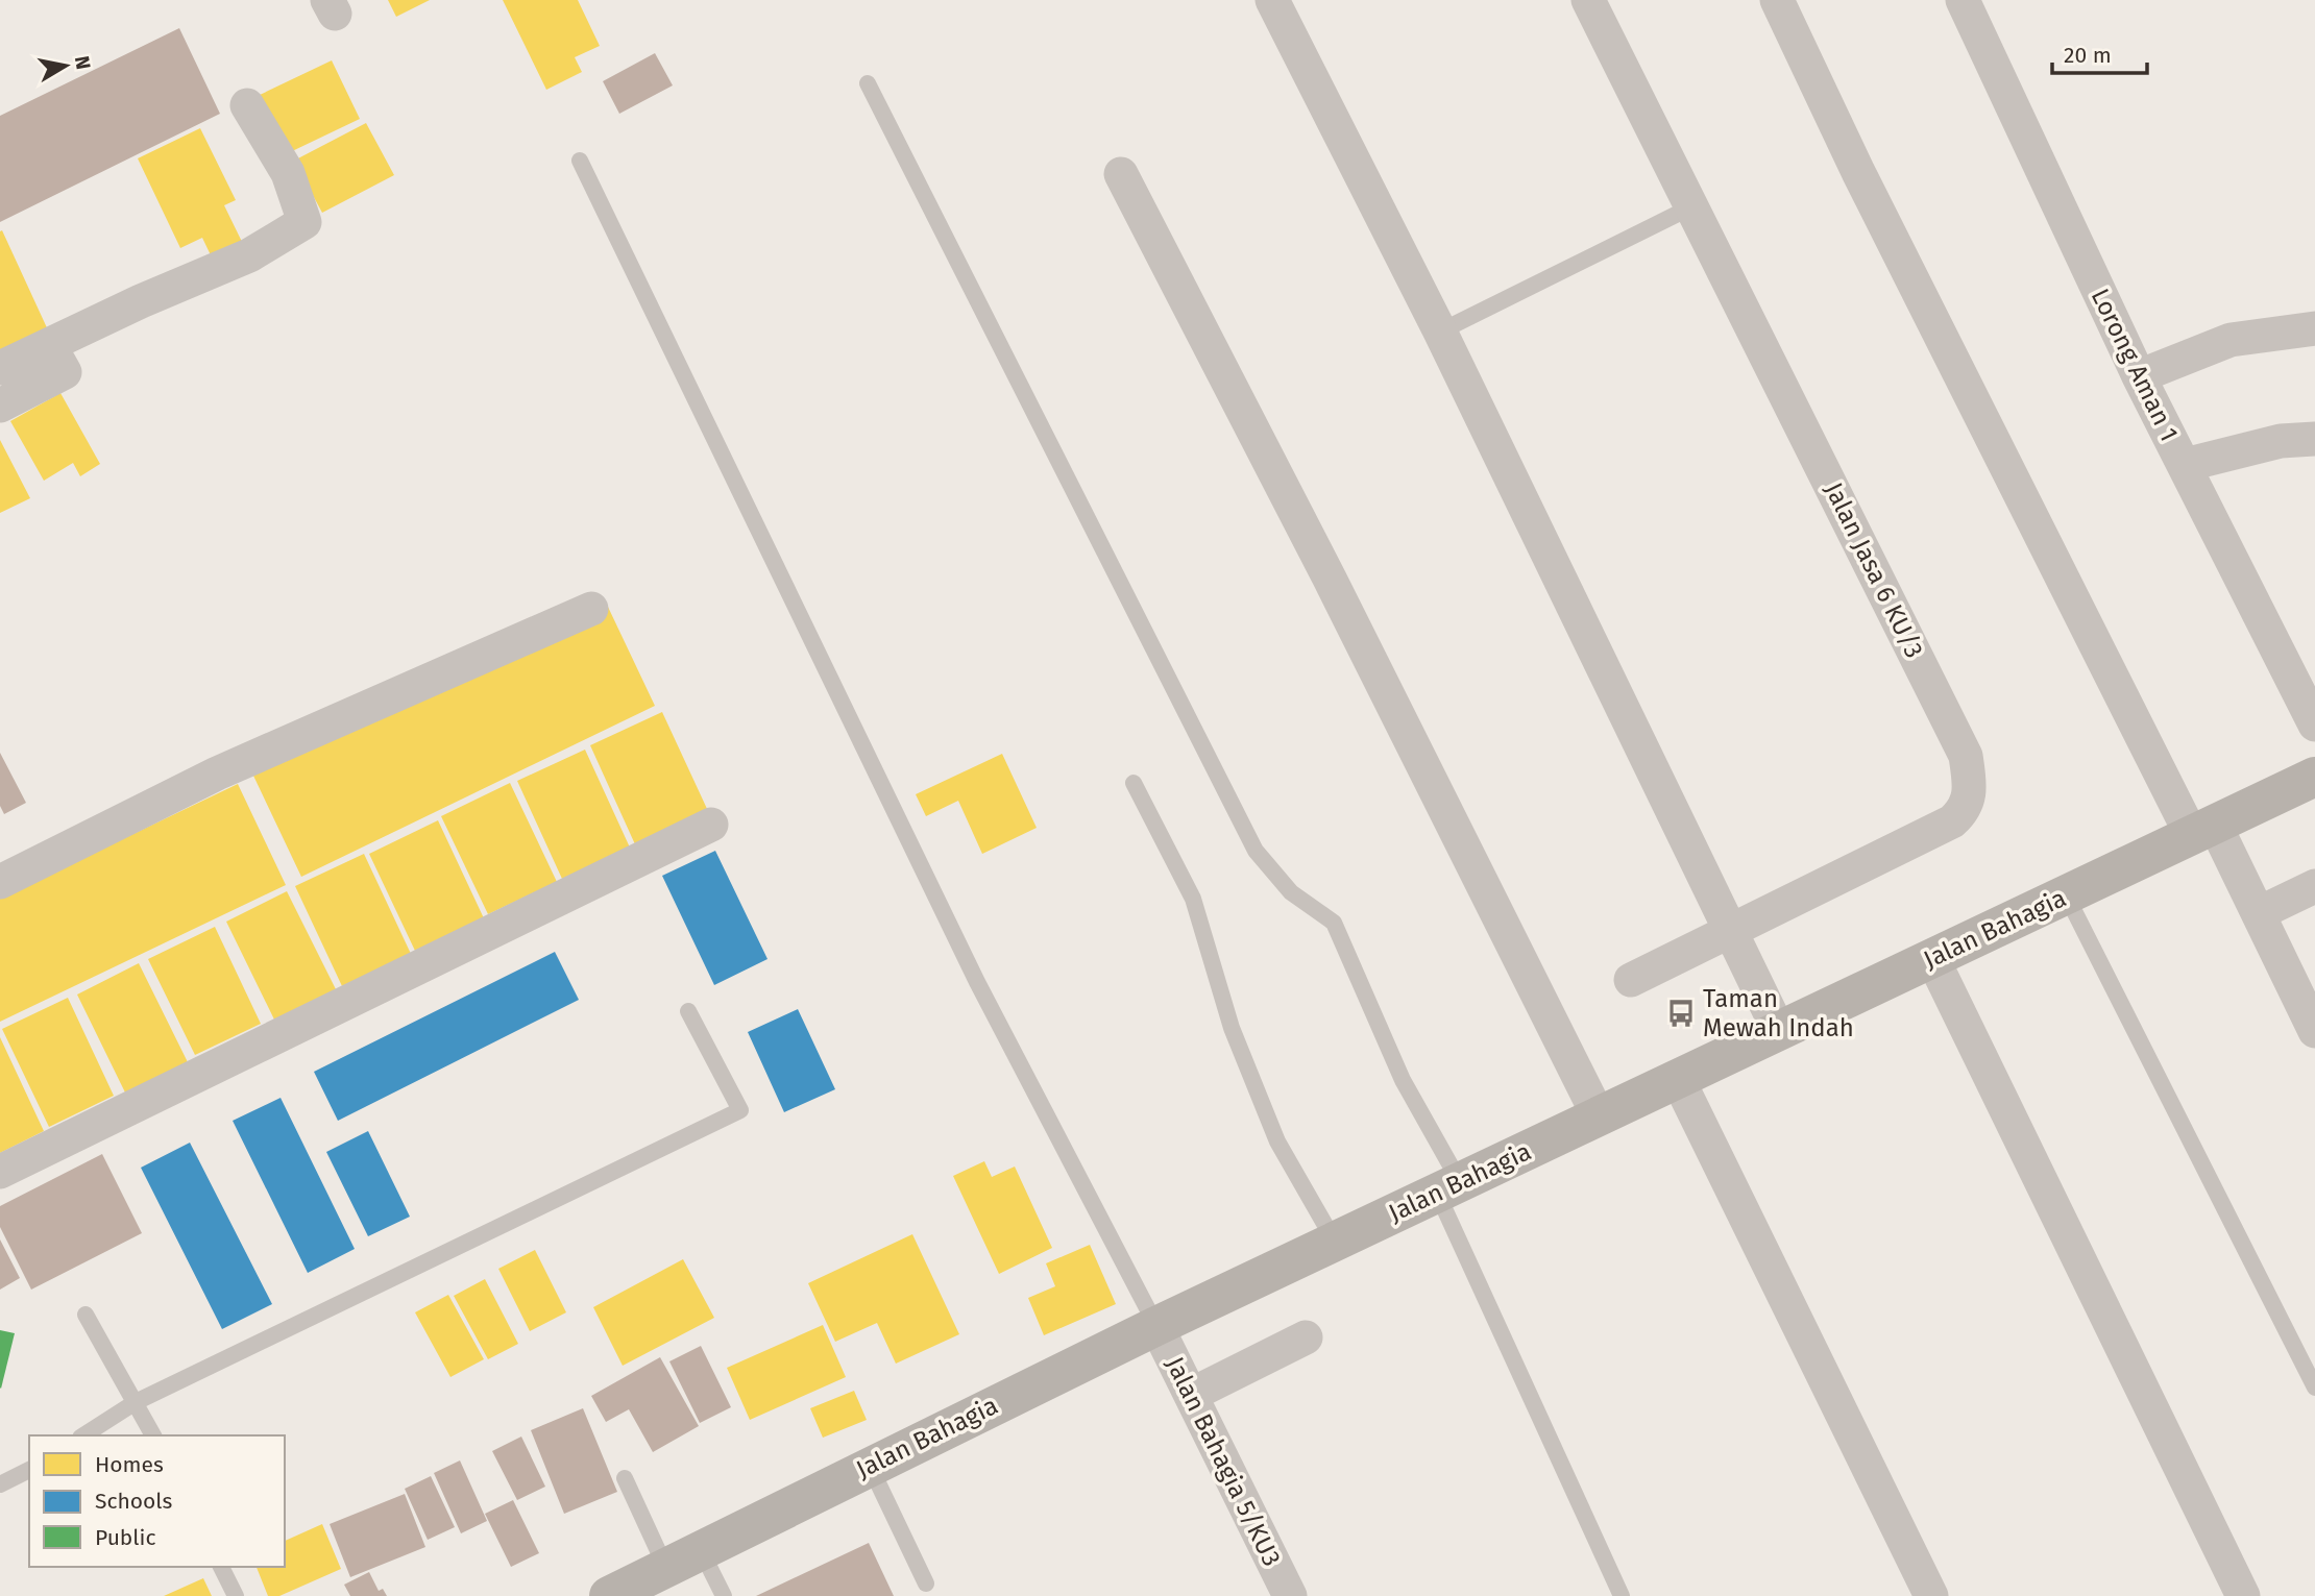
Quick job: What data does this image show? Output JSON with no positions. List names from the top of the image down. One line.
{"streets":{"street":["Lorong Aman 1","Jalan Jasa 6 KU/3","Jalan Bahagia","Jalan Bahagia 5/KU3"]},"crossings":[["Jalan Bahagia","Jalan Bahagia 5/KU3"]],"places":{"bus stop":["Taman Mewah Indah"]},"legend":["Homes","Schools","Public"],"scale_bar":"20 m","north":"right"}
